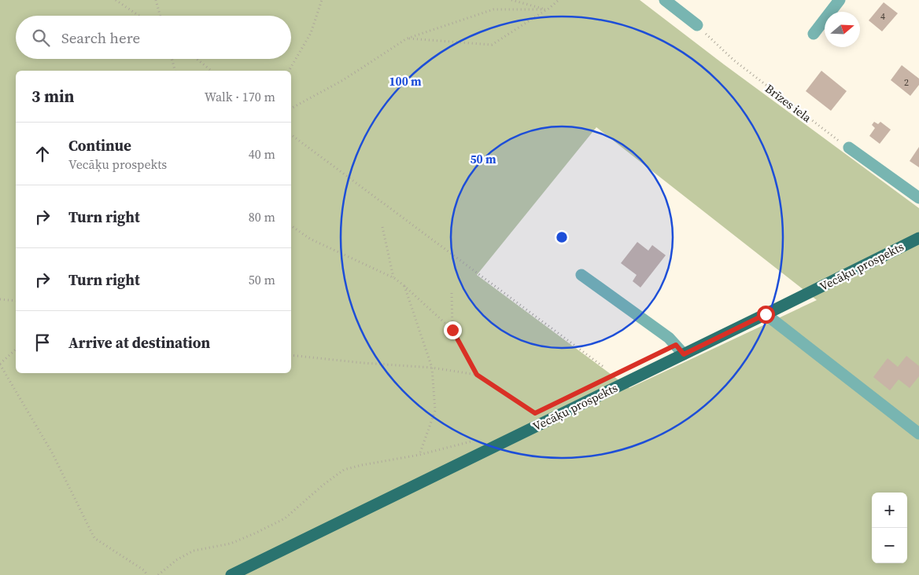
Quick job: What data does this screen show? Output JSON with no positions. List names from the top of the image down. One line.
{"streets":{"main road":["Vecāķu prospekts"],"path":["Brīzes iela"]},"house_numbers":["4","2"],"north":"right","page":{"search":"Search here","heading":["3 min","Walk · 170 m"],"list":[["Continue","Vecāķu prospekts","40 m"],["Turn right","80 m"],["Turn right","50 m"],"Arrive at destination"],"map_buttons":["+","−"]},"rings":["100 m","50 m"]}
